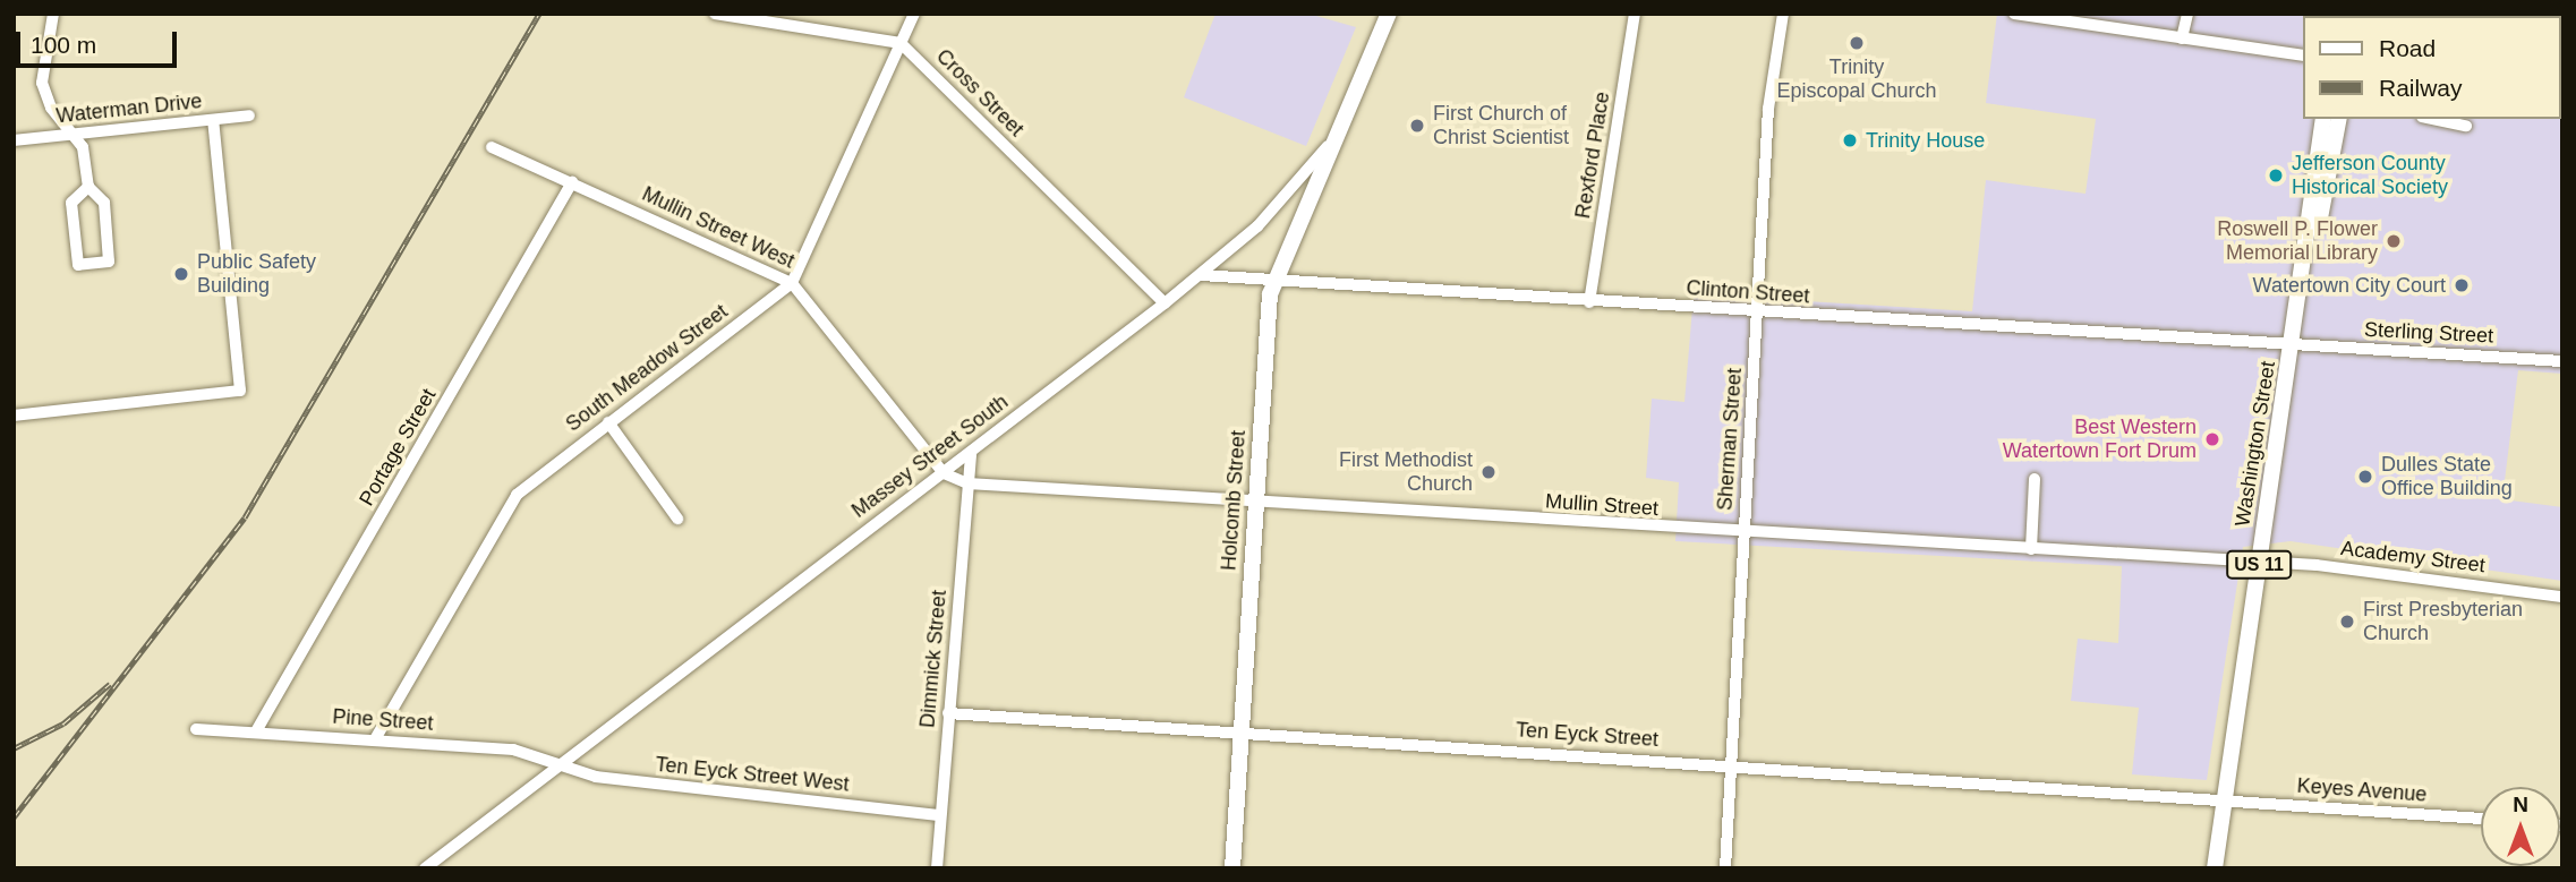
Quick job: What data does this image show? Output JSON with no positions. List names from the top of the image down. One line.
{"streets":{"main road":["Washington Street","Massey Street South","Holcomb Street","US 11"],"street":["Cross Street","Waterman Drive","Rexford Place","Mullin Street West","Clinton Street","Sterling Street","South Meadow Street","Sherman Street","Portage Street","Mullin Street","Academy Street","Dimmick Street","Pine Street","Ten Eyck Street","Ten Eyck Street West","Keyes Avenue"]},"crossings":[["Cross Street","South Meadow Street"],["Cross Street","Massey Street South"],["Rexford Place","Clinton Street"],["Mullin Street West","South Meadow Street"],["Mullin Street West","Portage Street"],["Mullin Street West","Massey Street South"],["Mullin Street West","Mullin Street"],["Clinton Street","Sterling Street"],["Clinton Street","Sherman Street"],["Clinton Street","Washington Street"],["Clinton Street","Massey Street South"],["Clinton Street","Holcomb Street"],["Sterling Street","Washington Street"],["South Meadow Street","Pine Street"],["Sherman Street","Mullin Street"],["Sherman Street","Ten Eyck Street"],["Washington Street","Mullin Street"],["Washington Street","Academy Street"],["Washington Street","Ten Eyck Street"],["Washington Street","Keyes Avenue"],["Portage Street","Pine Street"],["Massey Street South","Holcomb Street"],["Massey Street South","Mullin Street"],["Massey Street South","Dimmick Street"],["Massey Street South","Pine Street"],["Massey Street South","Ten Eyck Street West"],["Holcomb Street","Mullin Street"],["Holcomb Street","Ten Eyck Street"],["Mullin Street","Academy Street"],["Mullin Street","Dimmick Street"],["Dimmick Street","Ten Eyck Street"],["Dimmick Street","Ten Eyck Street West"],["Pine Street","Ten Eyck Street West"],["Ten Eyck Street","Keyes Avenue"]],"places":["Trinity Episcopal Church","First Church of Christ Scientist","Trinity House","Jefferson County Historical Society","Roswell P. Flower Memorial Library","Public Safety Building","Watertown City Court","Best Western Watertown Fort Drum","First Methodist Church","Dulles State Office Building","First Presbyterian Church"],"legend":["Road","Railway"],"scale_bar":"100 m","north":"top"}
